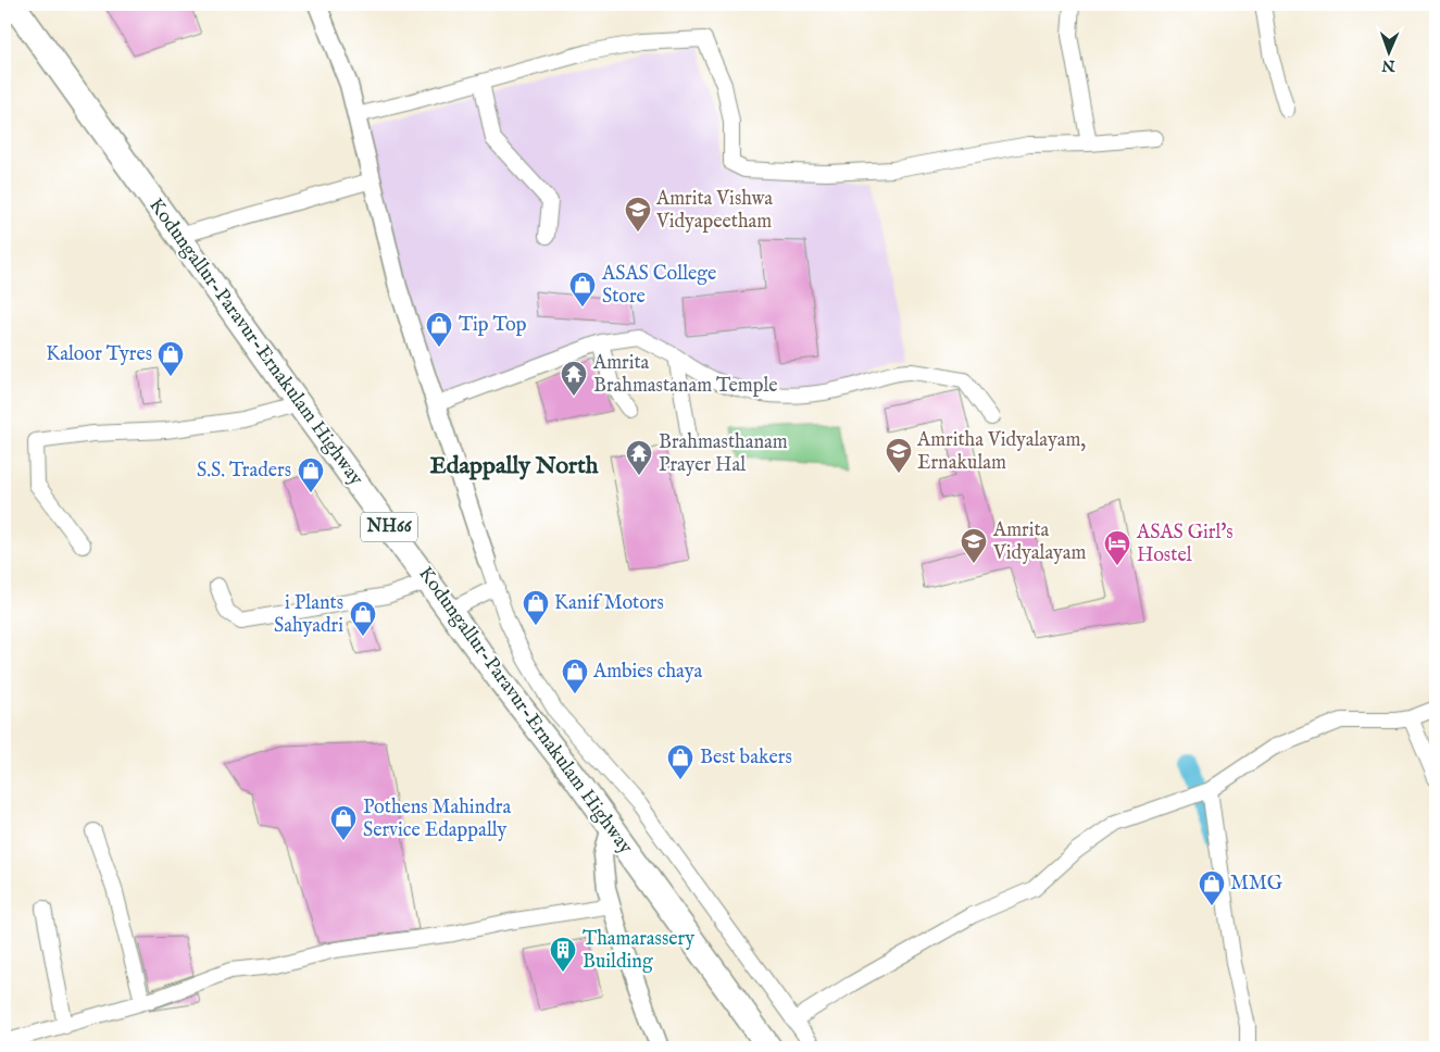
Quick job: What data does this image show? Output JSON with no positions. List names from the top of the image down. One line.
{"streets":{"highway":["Kodungallur-Paravur-Ernakulam Highway","NH66"]},"districts":["Edappally North"],"places":{"school or university":["Amrita Vishwa Vidyapeetham","Amritha Vidyalayam, Ernakulam","Amrita Vidyalayam"],"shop":["ASAS College Store","Tip Top","Kaloor Tyres","S.S. Traders","Kanif Motors","i Plants Sahyadri","Ambies chaya","Best bakers","Pothens Mahindra Service Edappally","MMG"],"temple":["Amrita Brahmastanam Temple","Brahmasthanam Prayer Hal"],"hotel":["ASAS Girl's Hostel"],"building":["Thamarassery Building"]},"north":"bottom"}
